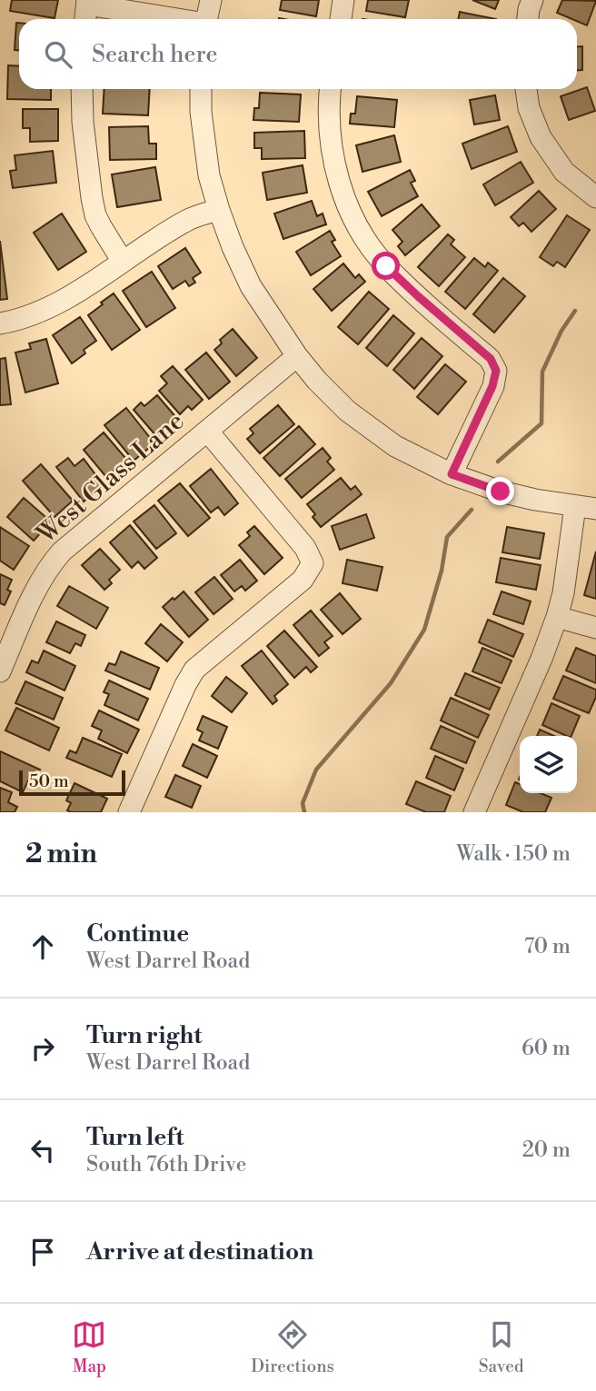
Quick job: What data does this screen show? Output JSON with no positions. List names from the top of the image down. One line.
{"streets":{"street":["West Glass Lane"]},"scale_bar":"50 m","page":{"search":"Search here","scale":"50 m","heading":["2 min","Walk · 150 m"],"list":[["Continue","West Darrel Road","70 m"],["Turn right","West Darrel Road","60 m"],["Turn left","South 76th Drive","20 m"],"Arrive at destination"],"nav":["Map","Directions","Saved"]}}
